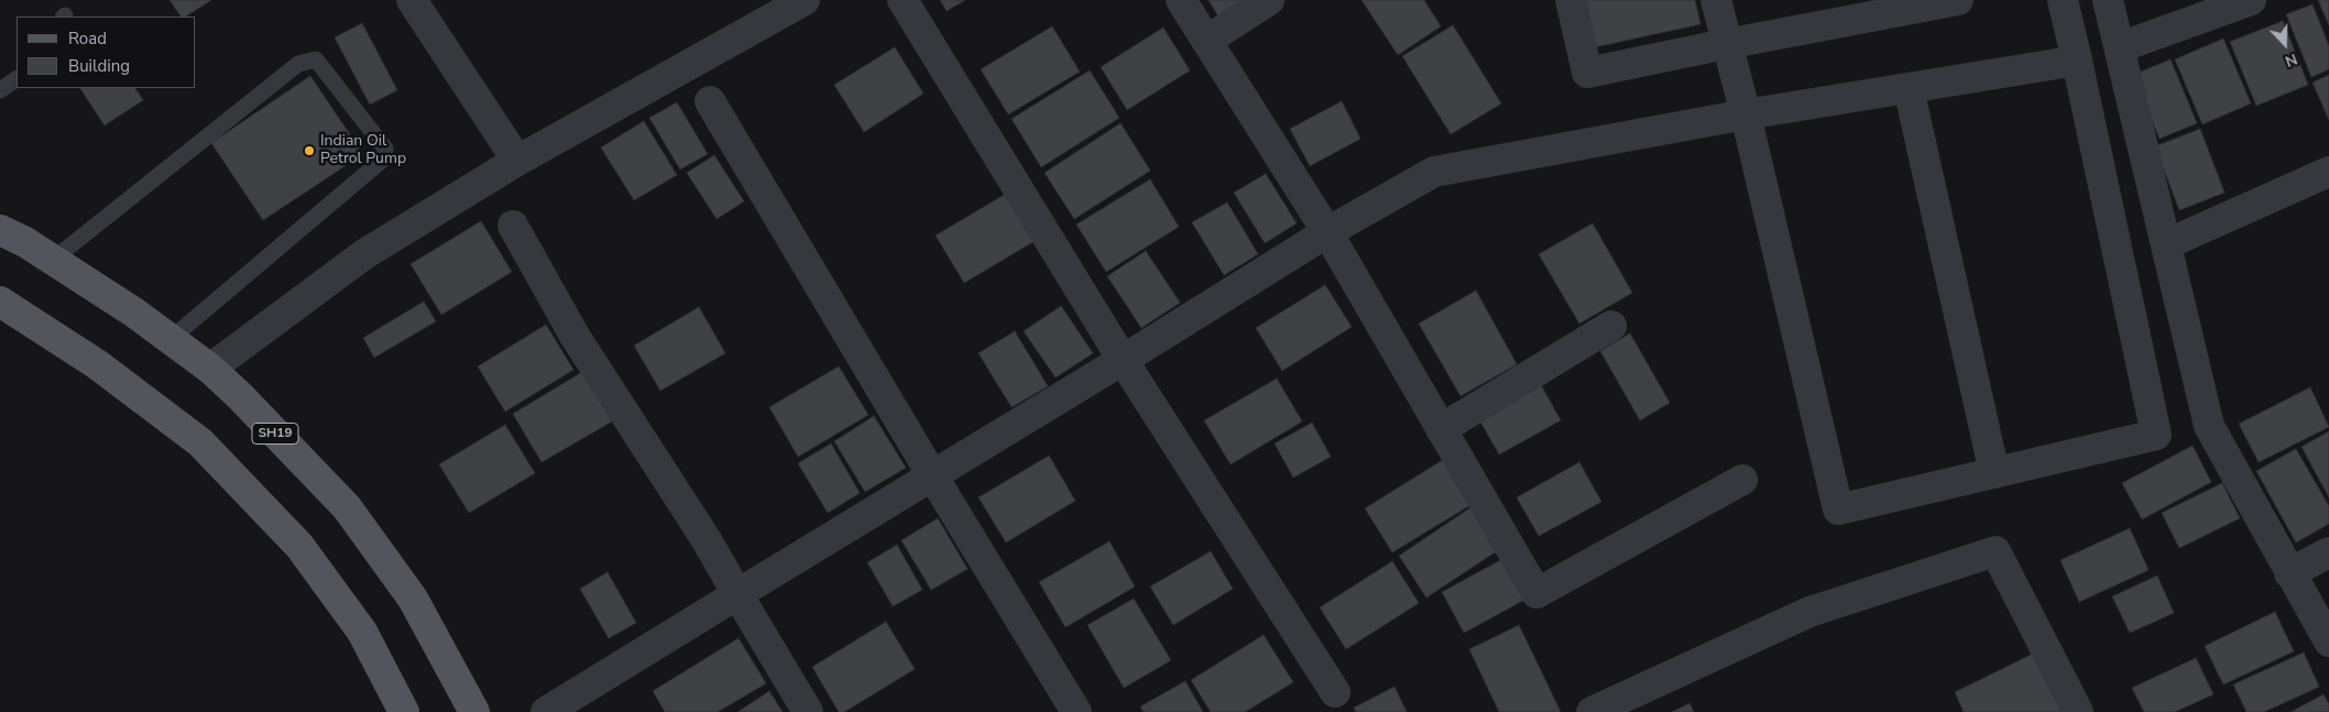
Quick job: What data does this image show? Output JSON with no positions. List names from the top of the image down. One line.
{"streets":{"main road":["SH19"]},"places":["Indian Oil Petrol Pump"],"legend":["Road","Building"],"north":"bottom"}
